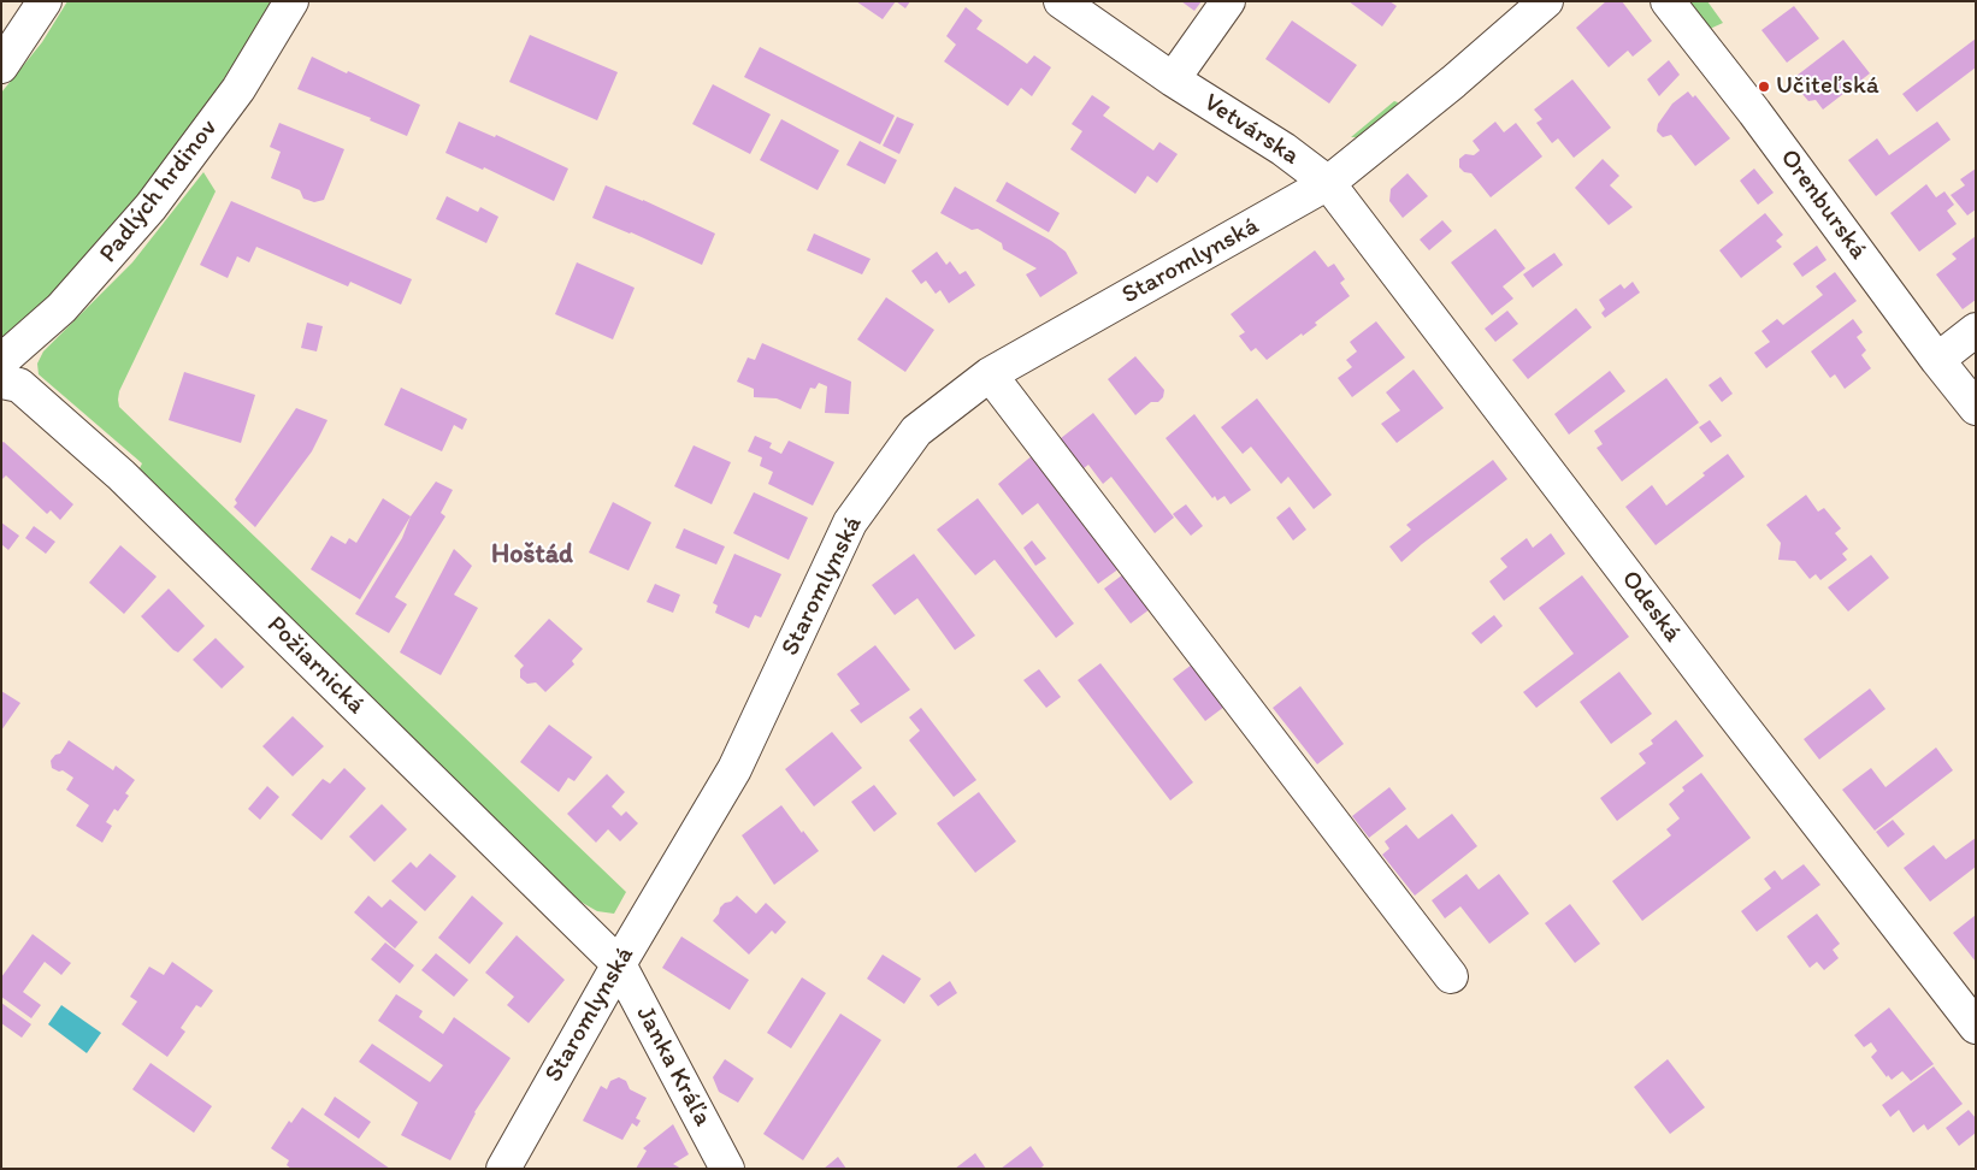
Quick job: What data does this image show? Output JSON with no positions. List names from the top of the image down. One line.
{"streets":{"street":["Vetvárska","Padlých hrdinov","Orenburská","Staromlynská","Odeská","Požiarnická","Janka Kráľa"]},"crossings":[["Vetvárska","Staromlynská"],["Vetvárska","Odeská"],["Staromlynská","Odeská"],["Staromlynská","Požiarnická"],["Staromlynská","Janka Kráľa"],["Požiarnická","Janka Kráľa"]],"districts":["Hoštád"],"places":["Učiteľská"]}
